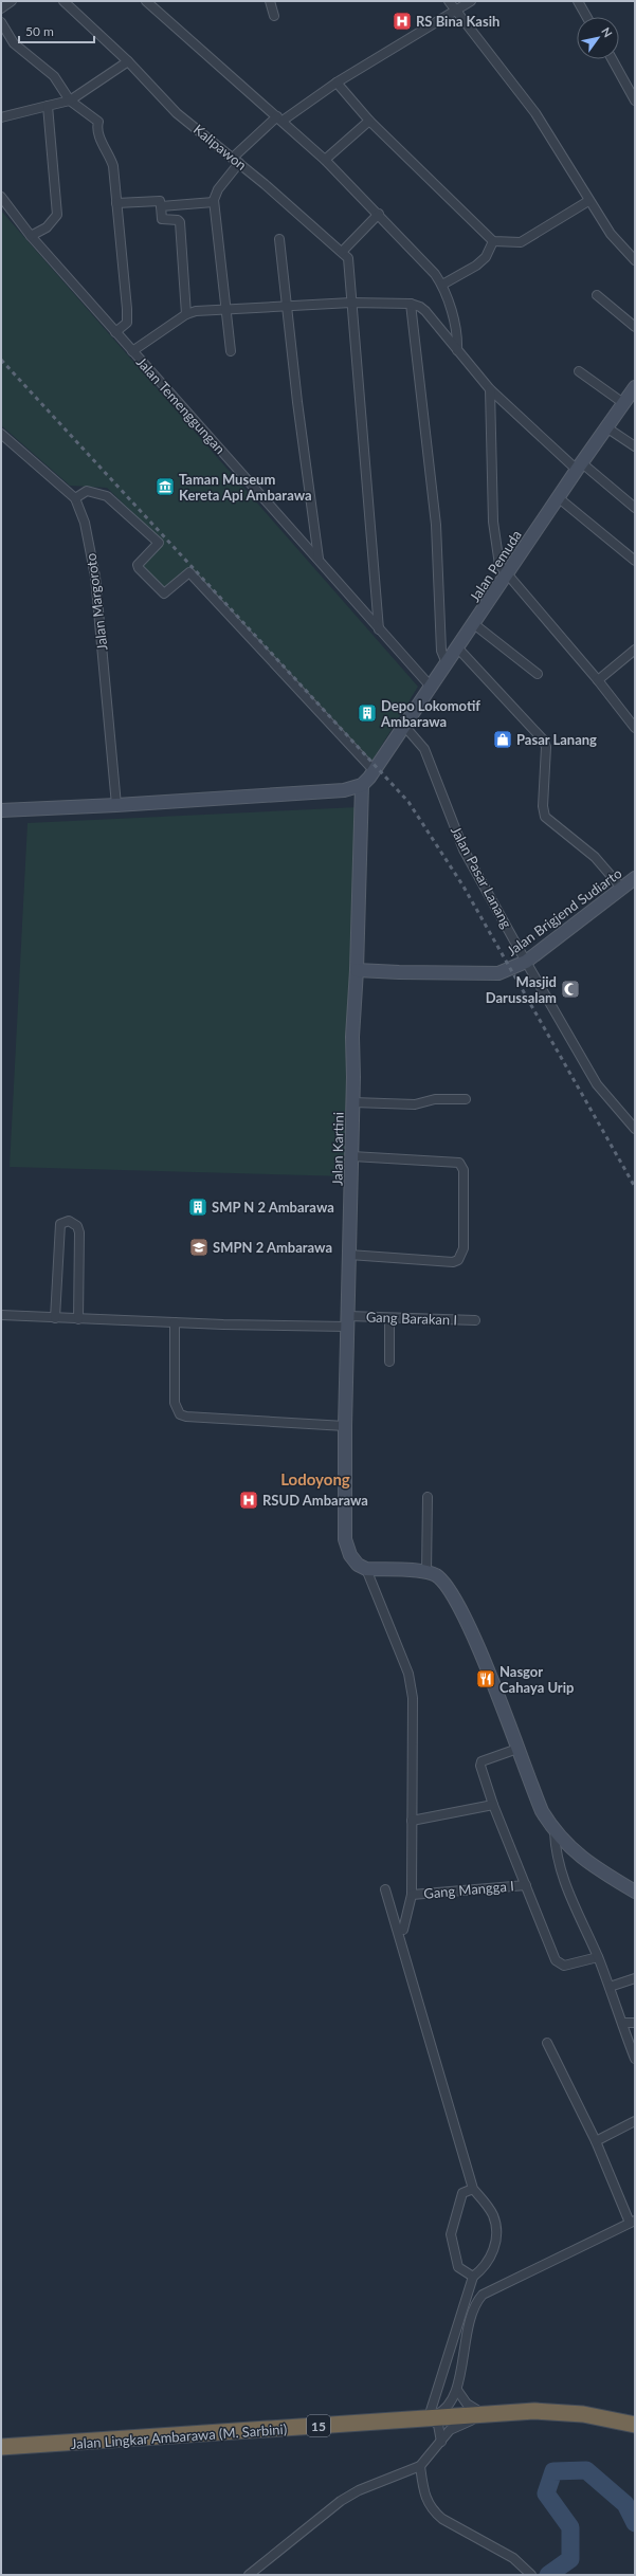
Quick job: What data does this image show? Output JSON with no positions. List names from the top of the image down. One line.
{"streets":{"highway":["15","Jalan Lingkar Ambarawa (M. Sarbini)"],"street":["Kalipawon","Jalan Temenggungan","Jalan Pemuda","Jalan Margoroto","Jalan Pasar Lanang","Jalan Brigjend Sudiarto","Jalan Kartini","Gang Barakan I","Gang Mangga I"]},"crossings":[["Kalipawon","Jalan Temenggungan"],["Jalan Temenggungan","Jalan Pemuda"],["Jalan Pemuda","Jalan Pasar Lanang"],["Jalan Pemuda","Jalan Kartini"],["Jalan Pasar Lanang","Jalan Brigjend Sudiarto"],["Jalan Brigjend Sudiarto","Jalan Kartini"],["Jalan Kartini","Gang Barakan I"]],"districts":["Lodoyong"],"places":{"hospital":["RS Bina Kasih","RSUD Ambarawa"],"museum":["Taman Museum Kereta Api Ambarawa"],"building":["Depo Lokomotif Ambarawa","SMP N 2 Ambarawa"],"shop":["Pasar Lanang"],"mosque":["Masjid Darussalam"],"school or university":["SMPN 2 Ambarawa"],"restaurant":["Nasgor Cahaya Urip"]},"scale_bar":"50 m","north":"top right"}
